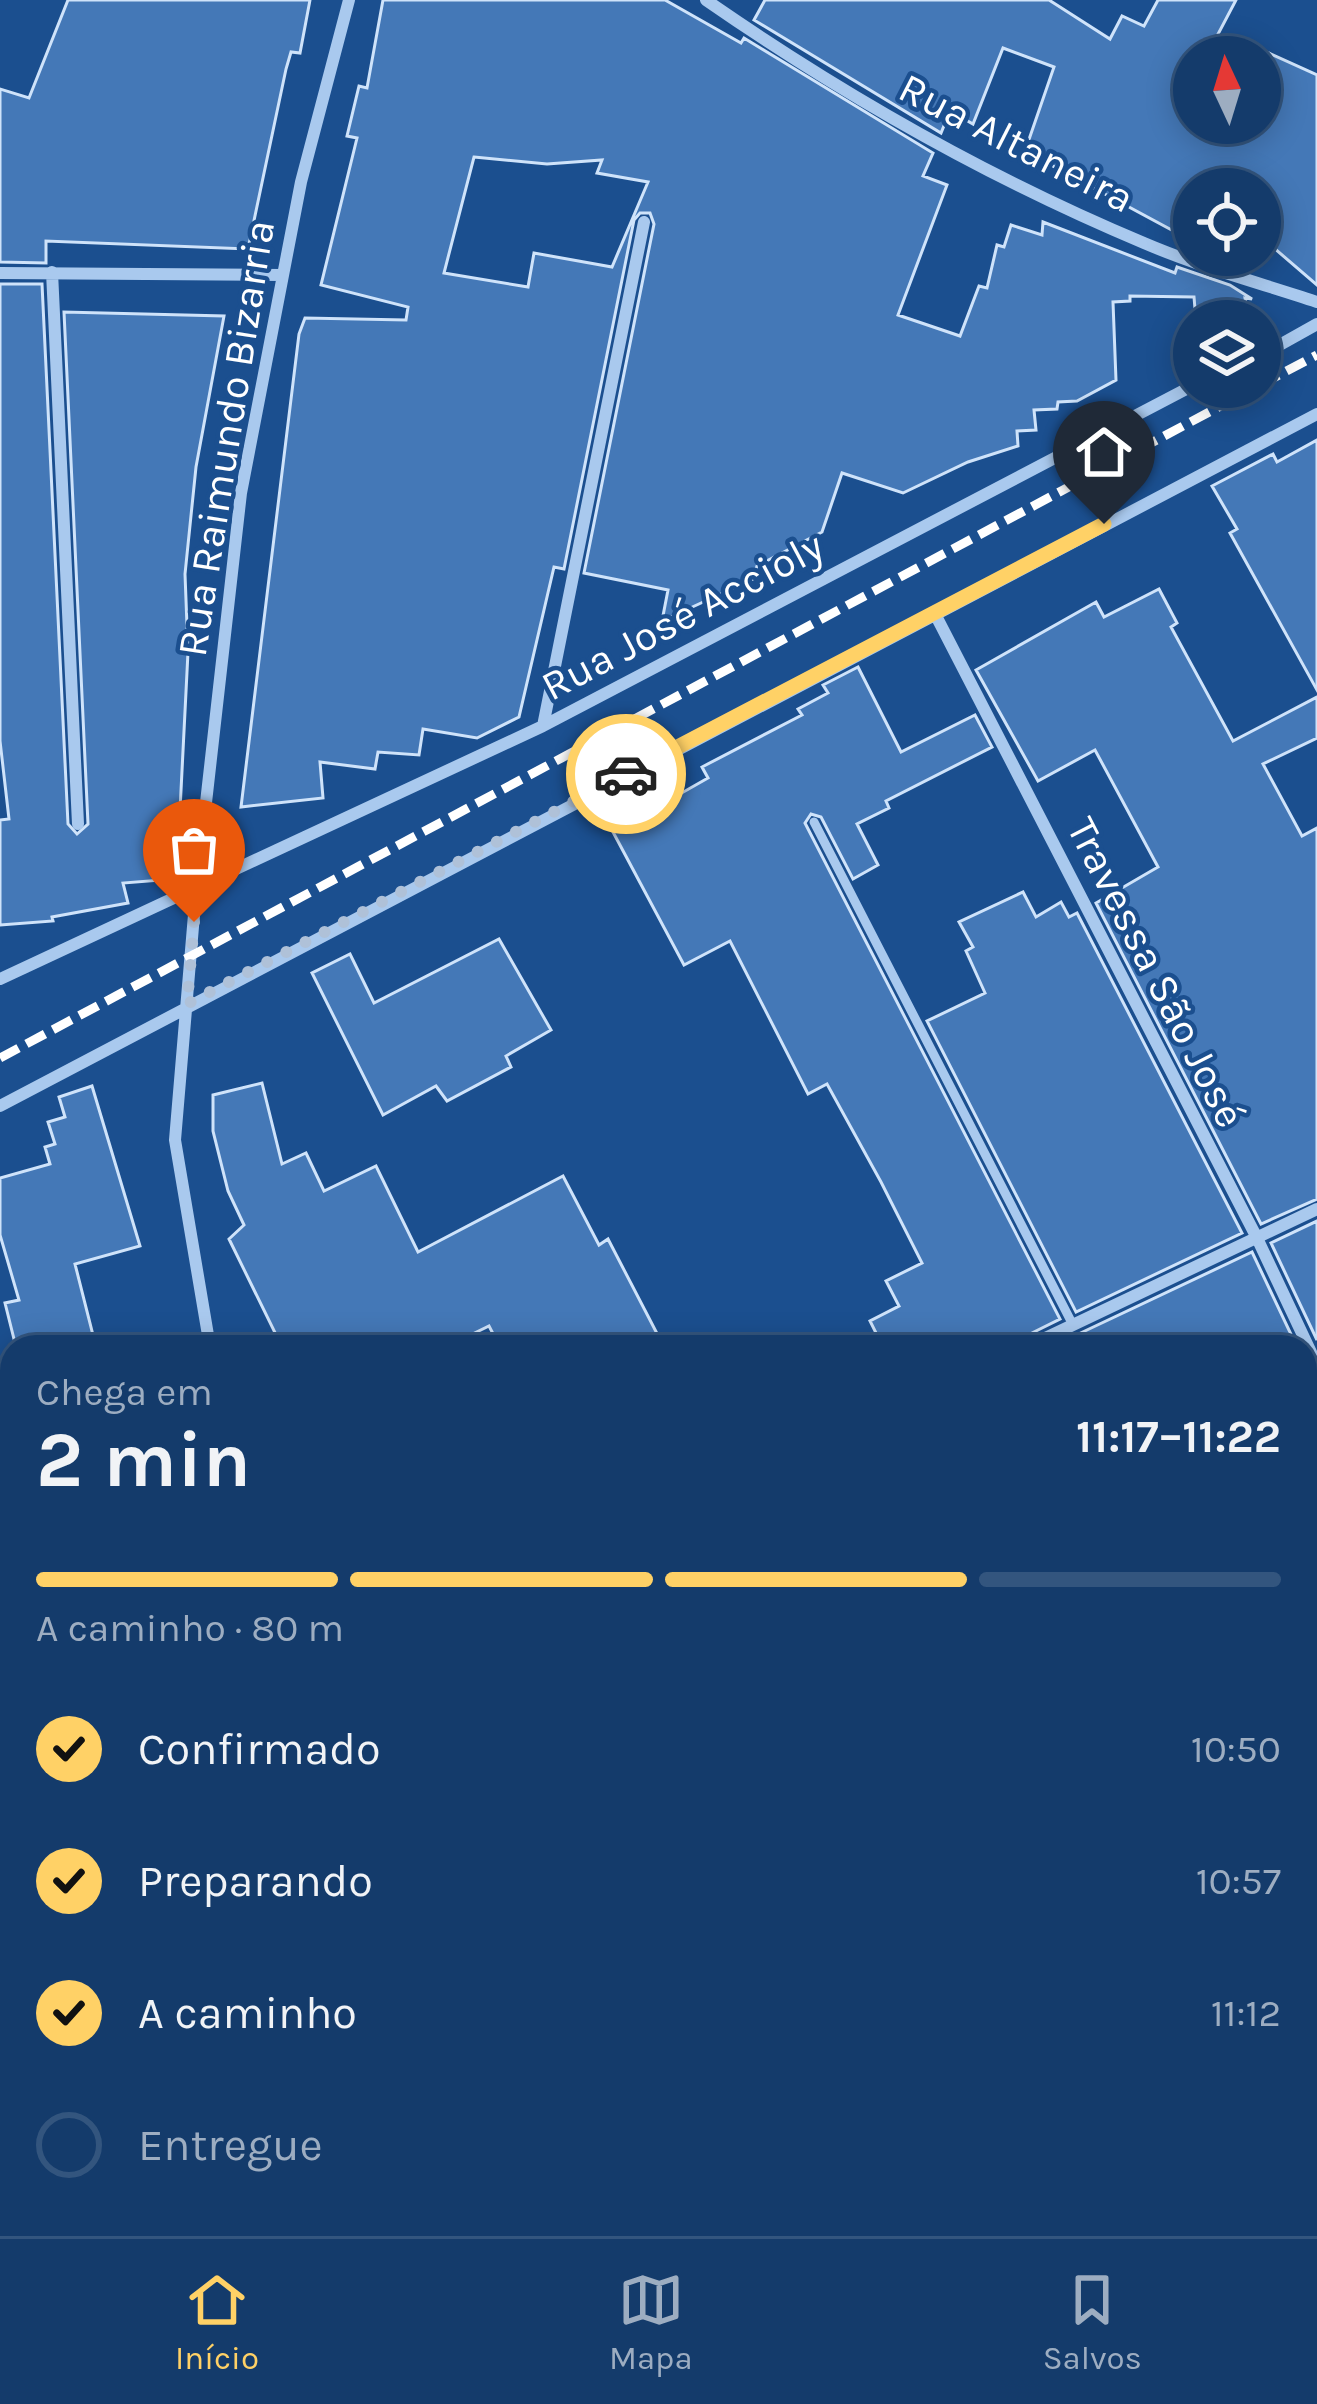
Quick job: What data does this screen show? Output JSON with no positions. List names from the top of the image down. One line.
{"streets":{"street":["Rua Altaneira","Rua Raimundo Bizarria","Rua José Accioly","Travessa São José"]},"crossings":[["Rua Raimundo Bizarria","Rua José Accioly"]],"north":"top","page":{"heading":["2 min","Chega em","11:17–11:22"],"bar":"A caminho · 80 m","list":[["Confirmado","10:50"],["Preparando","10:57"],["A caminho","11:12"],"Entregue"],"tabs":["Início","Mapa","Salvos"]}}
